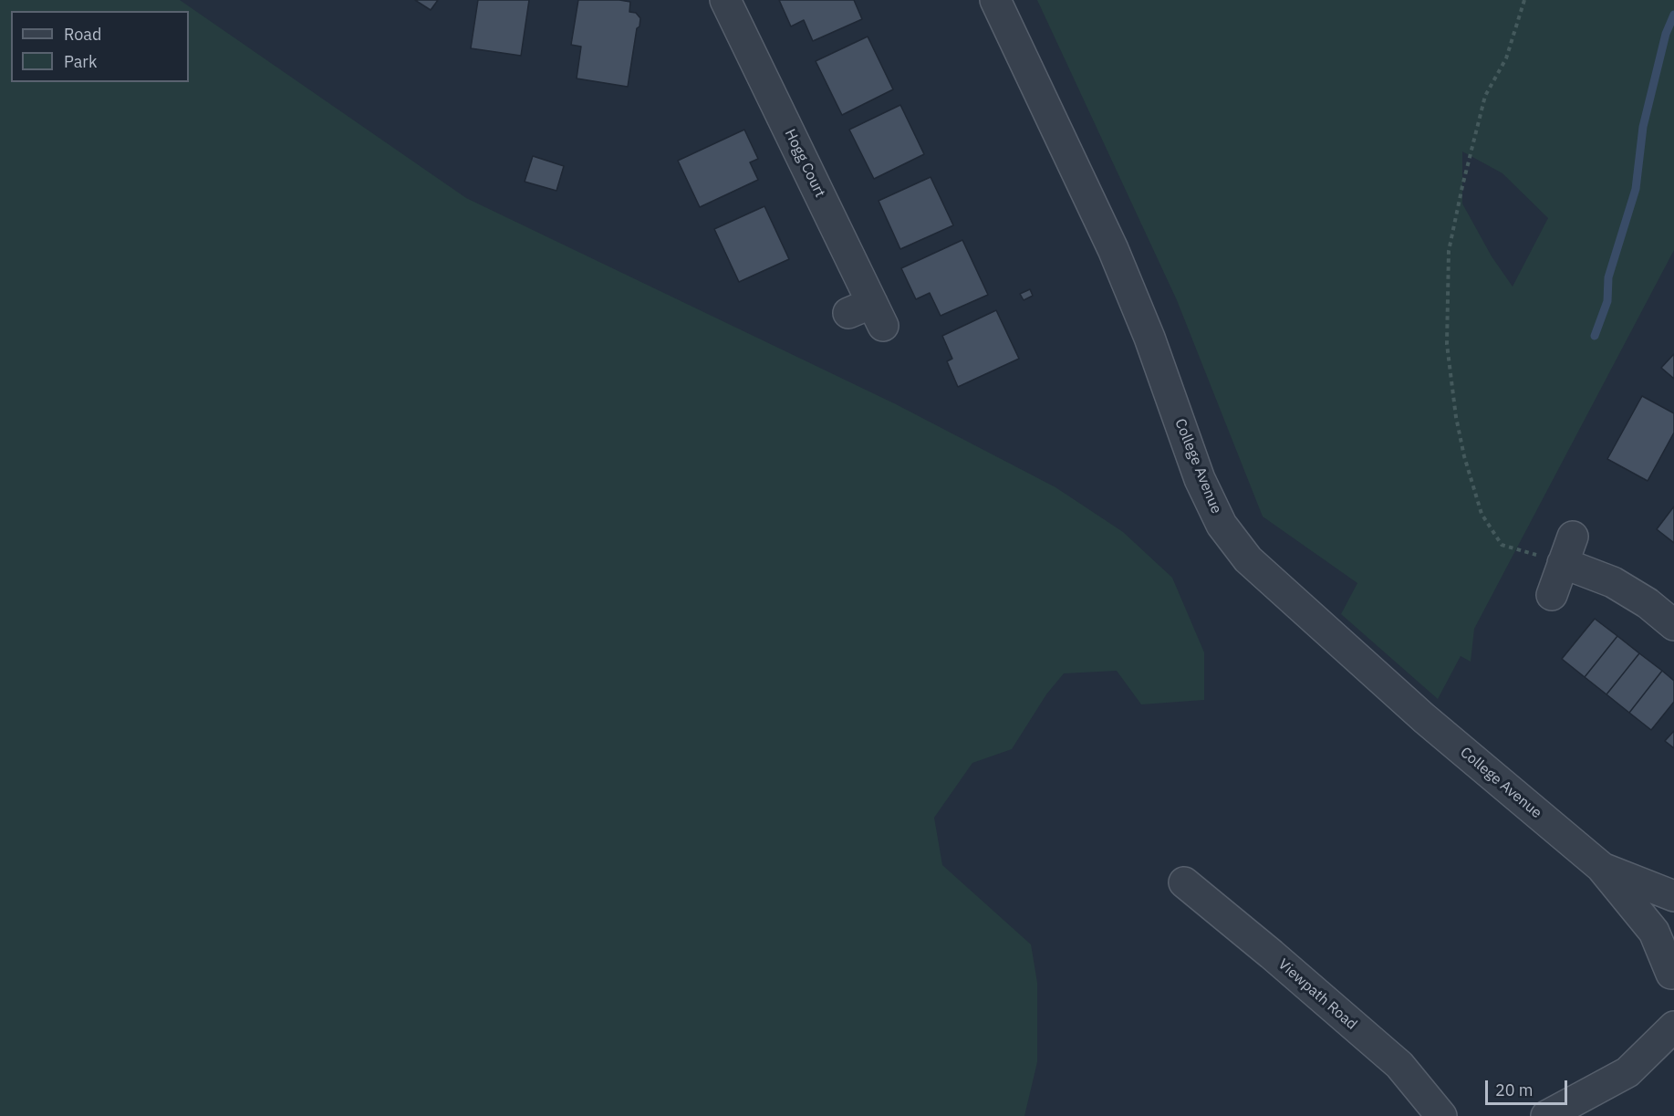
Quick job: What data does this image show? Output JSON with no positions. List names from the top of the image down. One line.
{"streets":{"street":["Hogg Court","College Avenue","Viewpath Road"]},"legend":["Road","Park"],"scale_bar":"20 m"}
